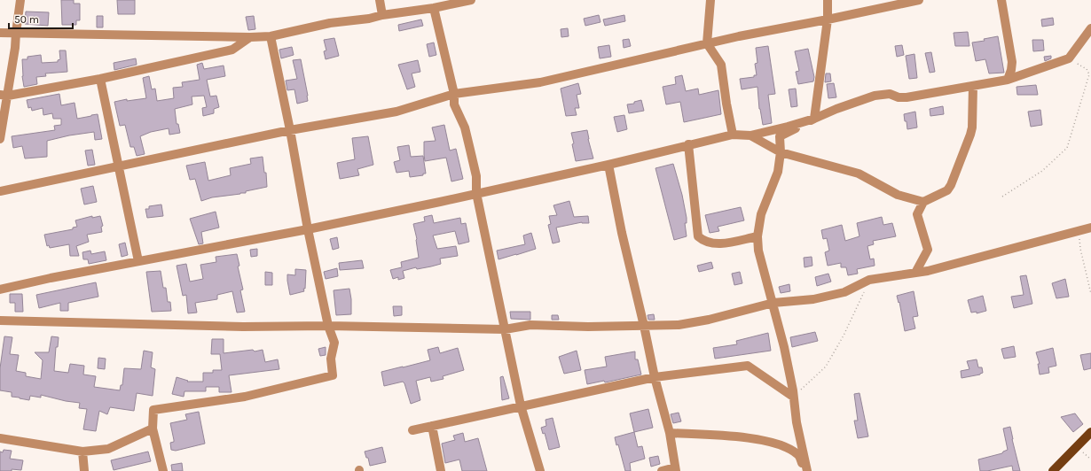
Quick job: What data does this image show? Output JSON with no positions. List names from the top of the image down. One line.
{"scale_bar":"50 m"}
